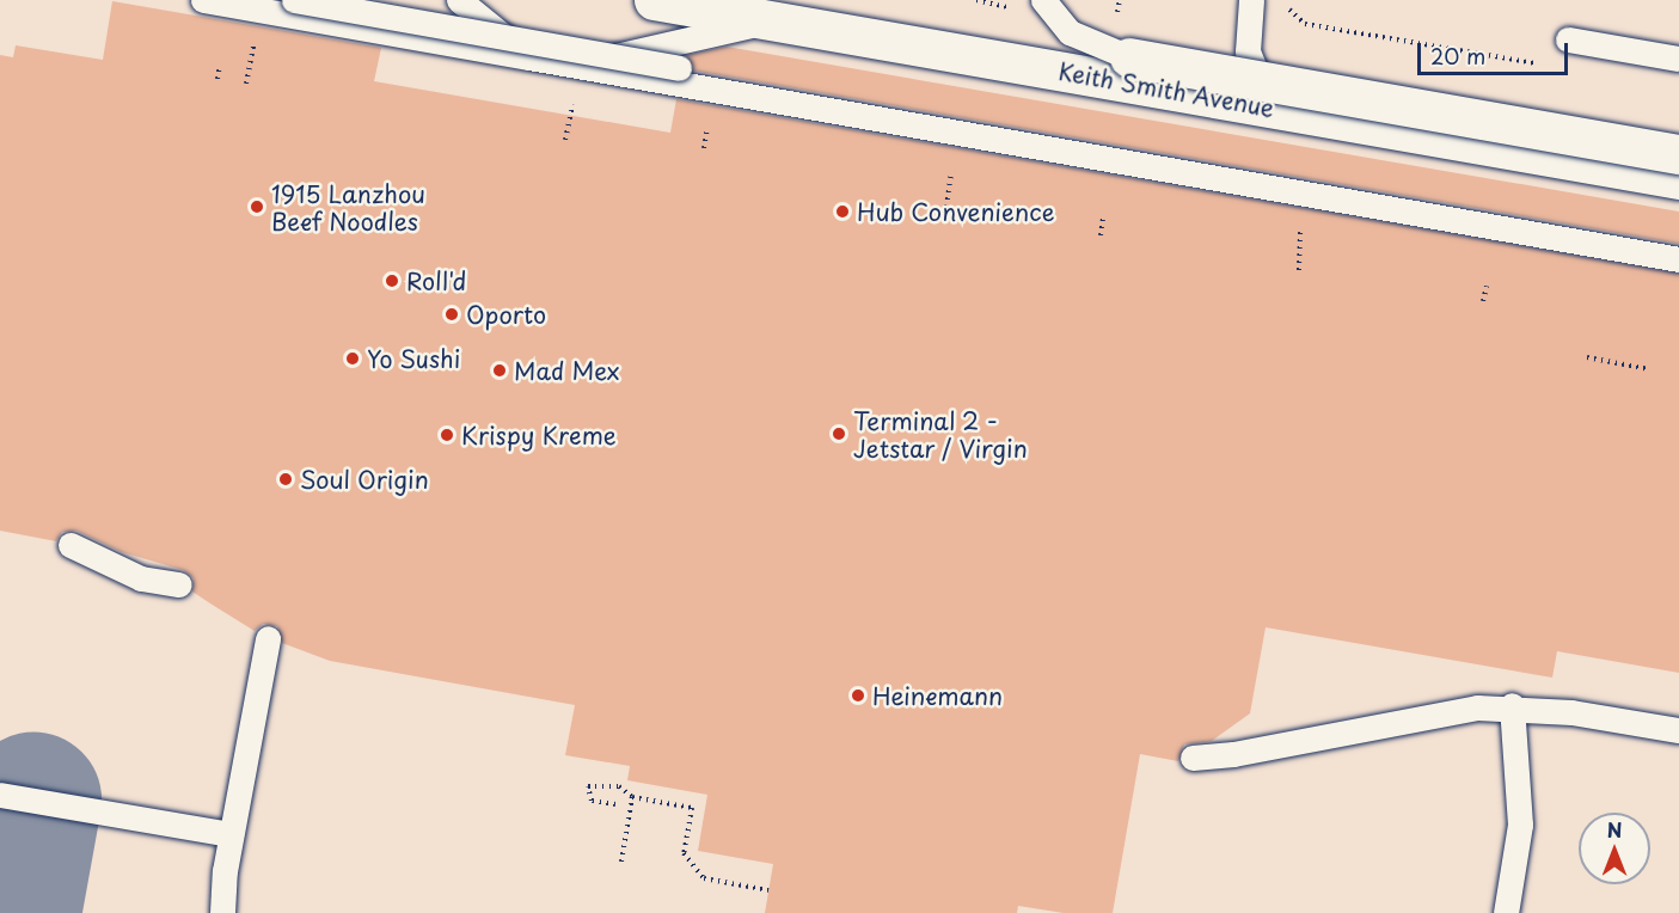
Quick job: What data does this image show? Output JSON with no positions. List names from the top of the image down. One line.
{"streets":{"street":["Keith Smith Avenue"]},"places":["1915 Lanzhou Beef Noodles","Hub Convenience","Roll'd","Oporto","Yo Sushi","Mad Mex","Terminal 2 - Jetstar / Virgin","Krispy Kreme","Soul Origin","Heinemann"],"scale_bar":"20 m","north":"top"}
